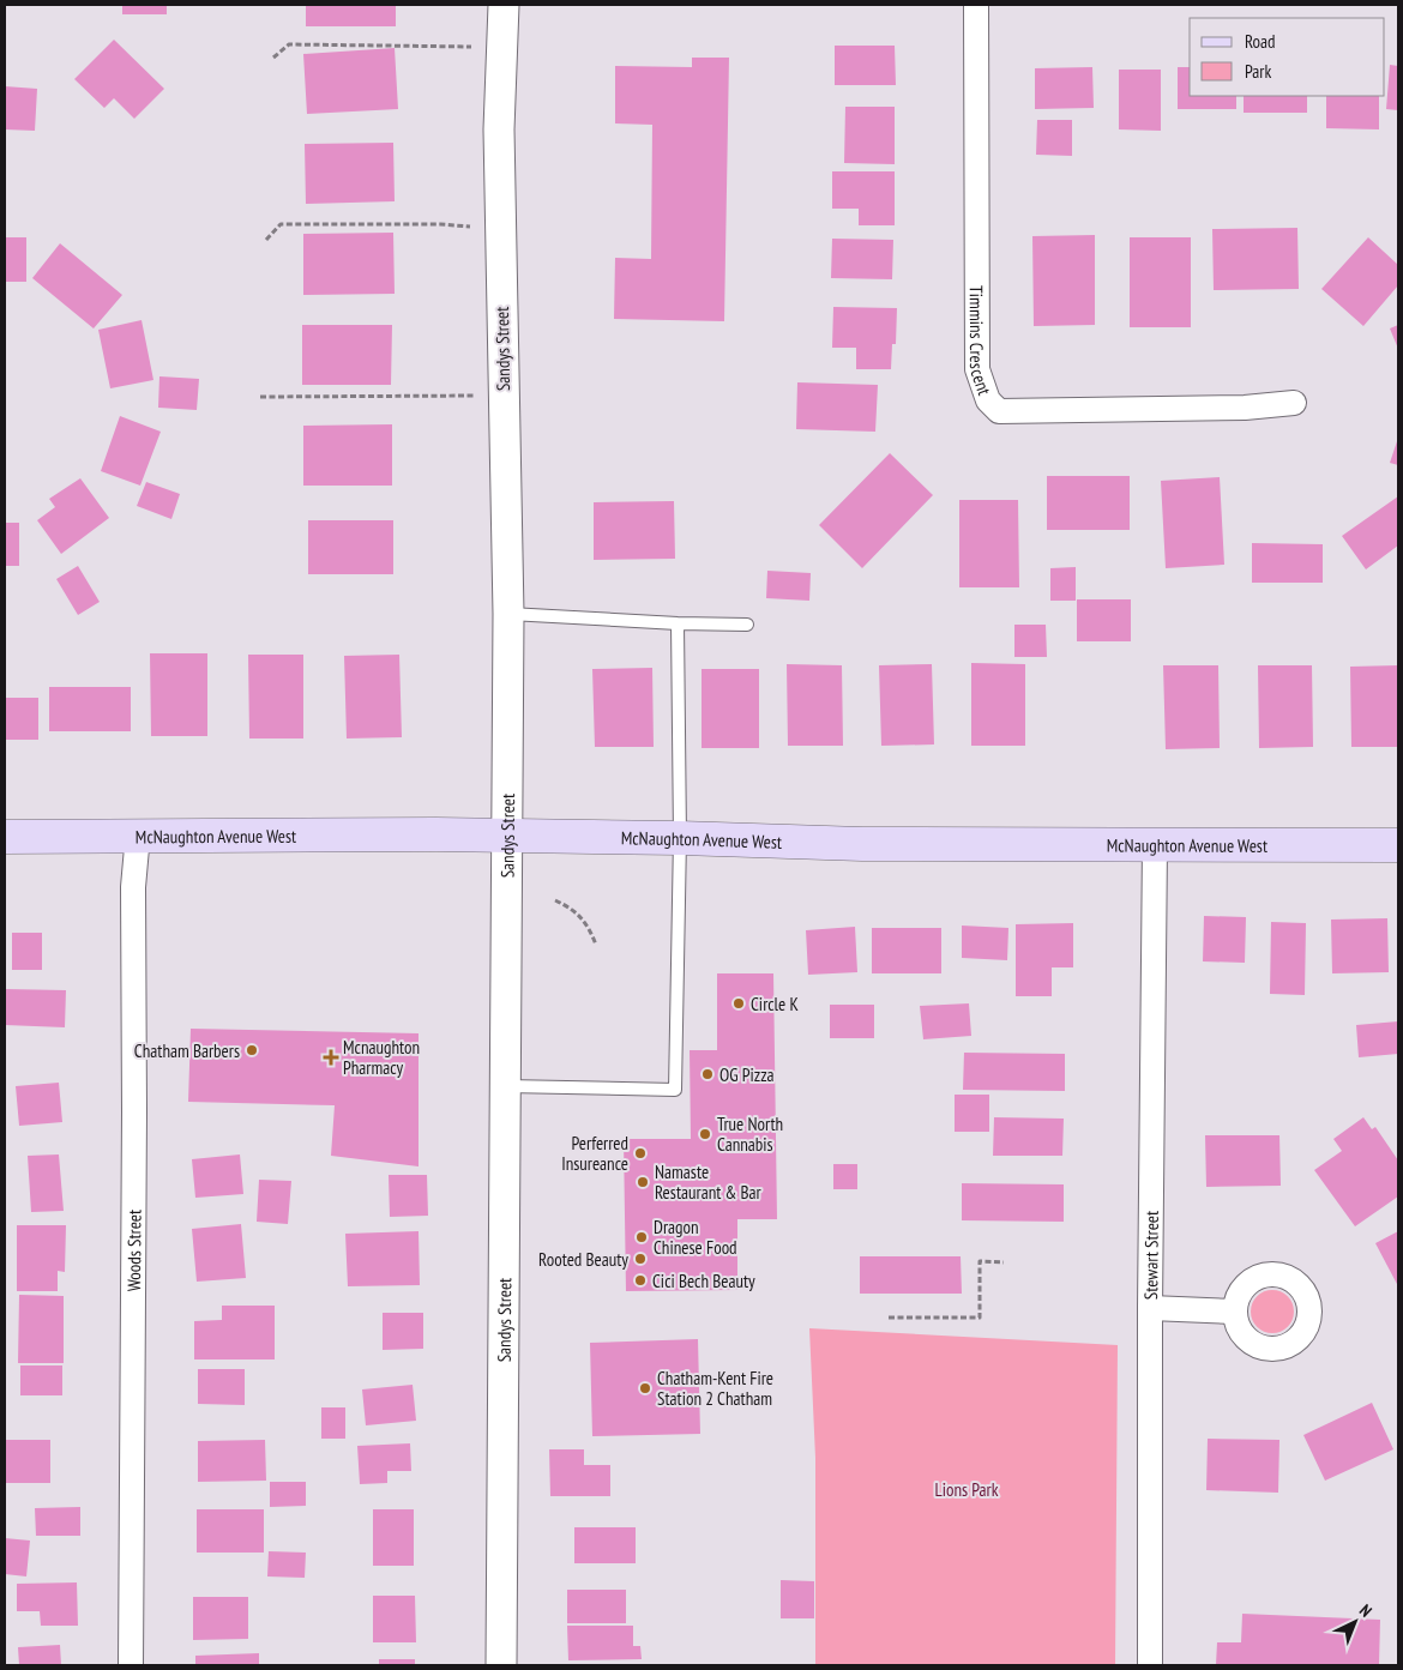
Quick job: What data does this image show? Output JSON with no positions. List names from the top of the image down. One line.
{"streets":{"main road":["McNaughton Avenue West"],"street":["Timmins Crescent","Sandys Street","Woods Street","Stewart Street"]},"crossings":[["Sandys Street","McNaughton Avenue West"],["McNaughton Avenue West","Woods Street"],["McNaughton Avenue West","Stewart Street"]],"parks":["Lions Park"],"places":{"other":["Circle K","Chatham Barbers","OG Pizza","True North Cannabis","Perferred Insureance","Namaste Restaurant & Bar","Dragon Chinese Food","Rooted Beauty","Cici Bech Beauty","Chatham-Kent Fire Station 2 Chatham"],"health":["Mcnaughton Pharmacy"]},"legend":["Road","Park"],"north":"top right"}
